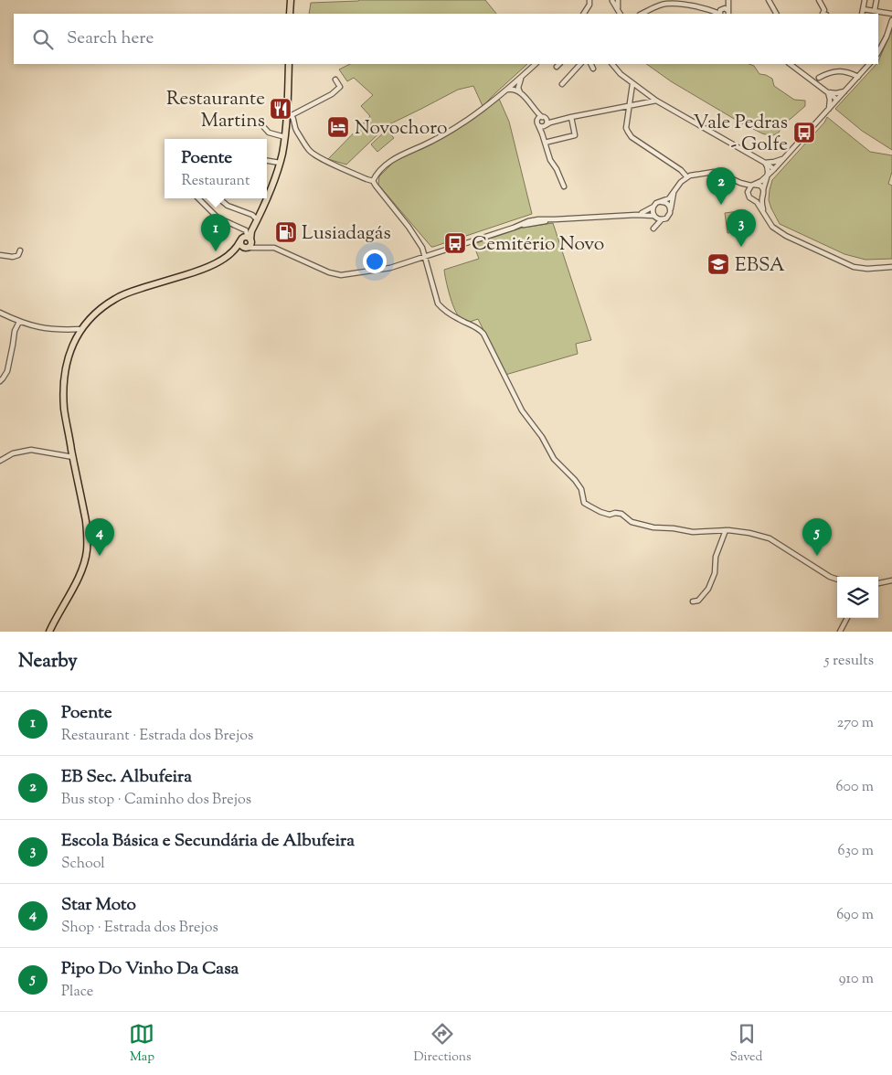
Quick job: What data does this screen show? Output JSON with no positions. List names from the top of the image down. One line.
{"places":{"restaurant":["Restaurante Martins"],"hotel":["Novochoro"],"bus stop":["Vale Pedras - Golfe","Cemitério Novo"],"fuel station":["Lusiadagás"],"school or university":["EBSA"]},"page":{"search":"Search here","popup":["Poente","Restaurant"],"pins":["2","3","1","4","5"],"heading":["Nearby","5 results"],"list":[{"mark":"1","name":"Poente","note":"Restaurant · Estrada dos Brejos","value":"270 m"},{"mark":"2","name":"EB Sec. Albufeira","note":"Bus stop · Caminho dos Brejos","value":"600 m"},{"mark":"3","name":"Escola Básica e Secundária de Albufeira","note":"School","value":"630 m"},{"mark":"4","name":"Star Moto","note":"Shop · Estrada dos Brejos","value":"690 m"},{"mark":"5","name":"Pipo Do Vinho Da Casa","note":"Place","value":"910 m"}],"nav":["Map","Directions","Saved"]}}
